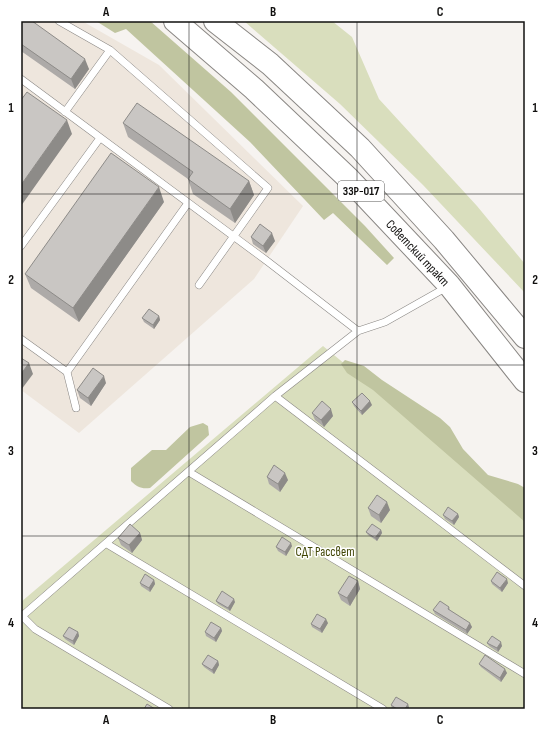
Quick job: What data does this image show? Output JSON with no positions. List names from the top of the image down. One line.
{"streets":{"highway":["33Р-017","Советский тракт"]},"parks":["СДТ Рассвет"],"grid":{"columns":["A","B","C"],"rows":["1","2","3","4"]}}
